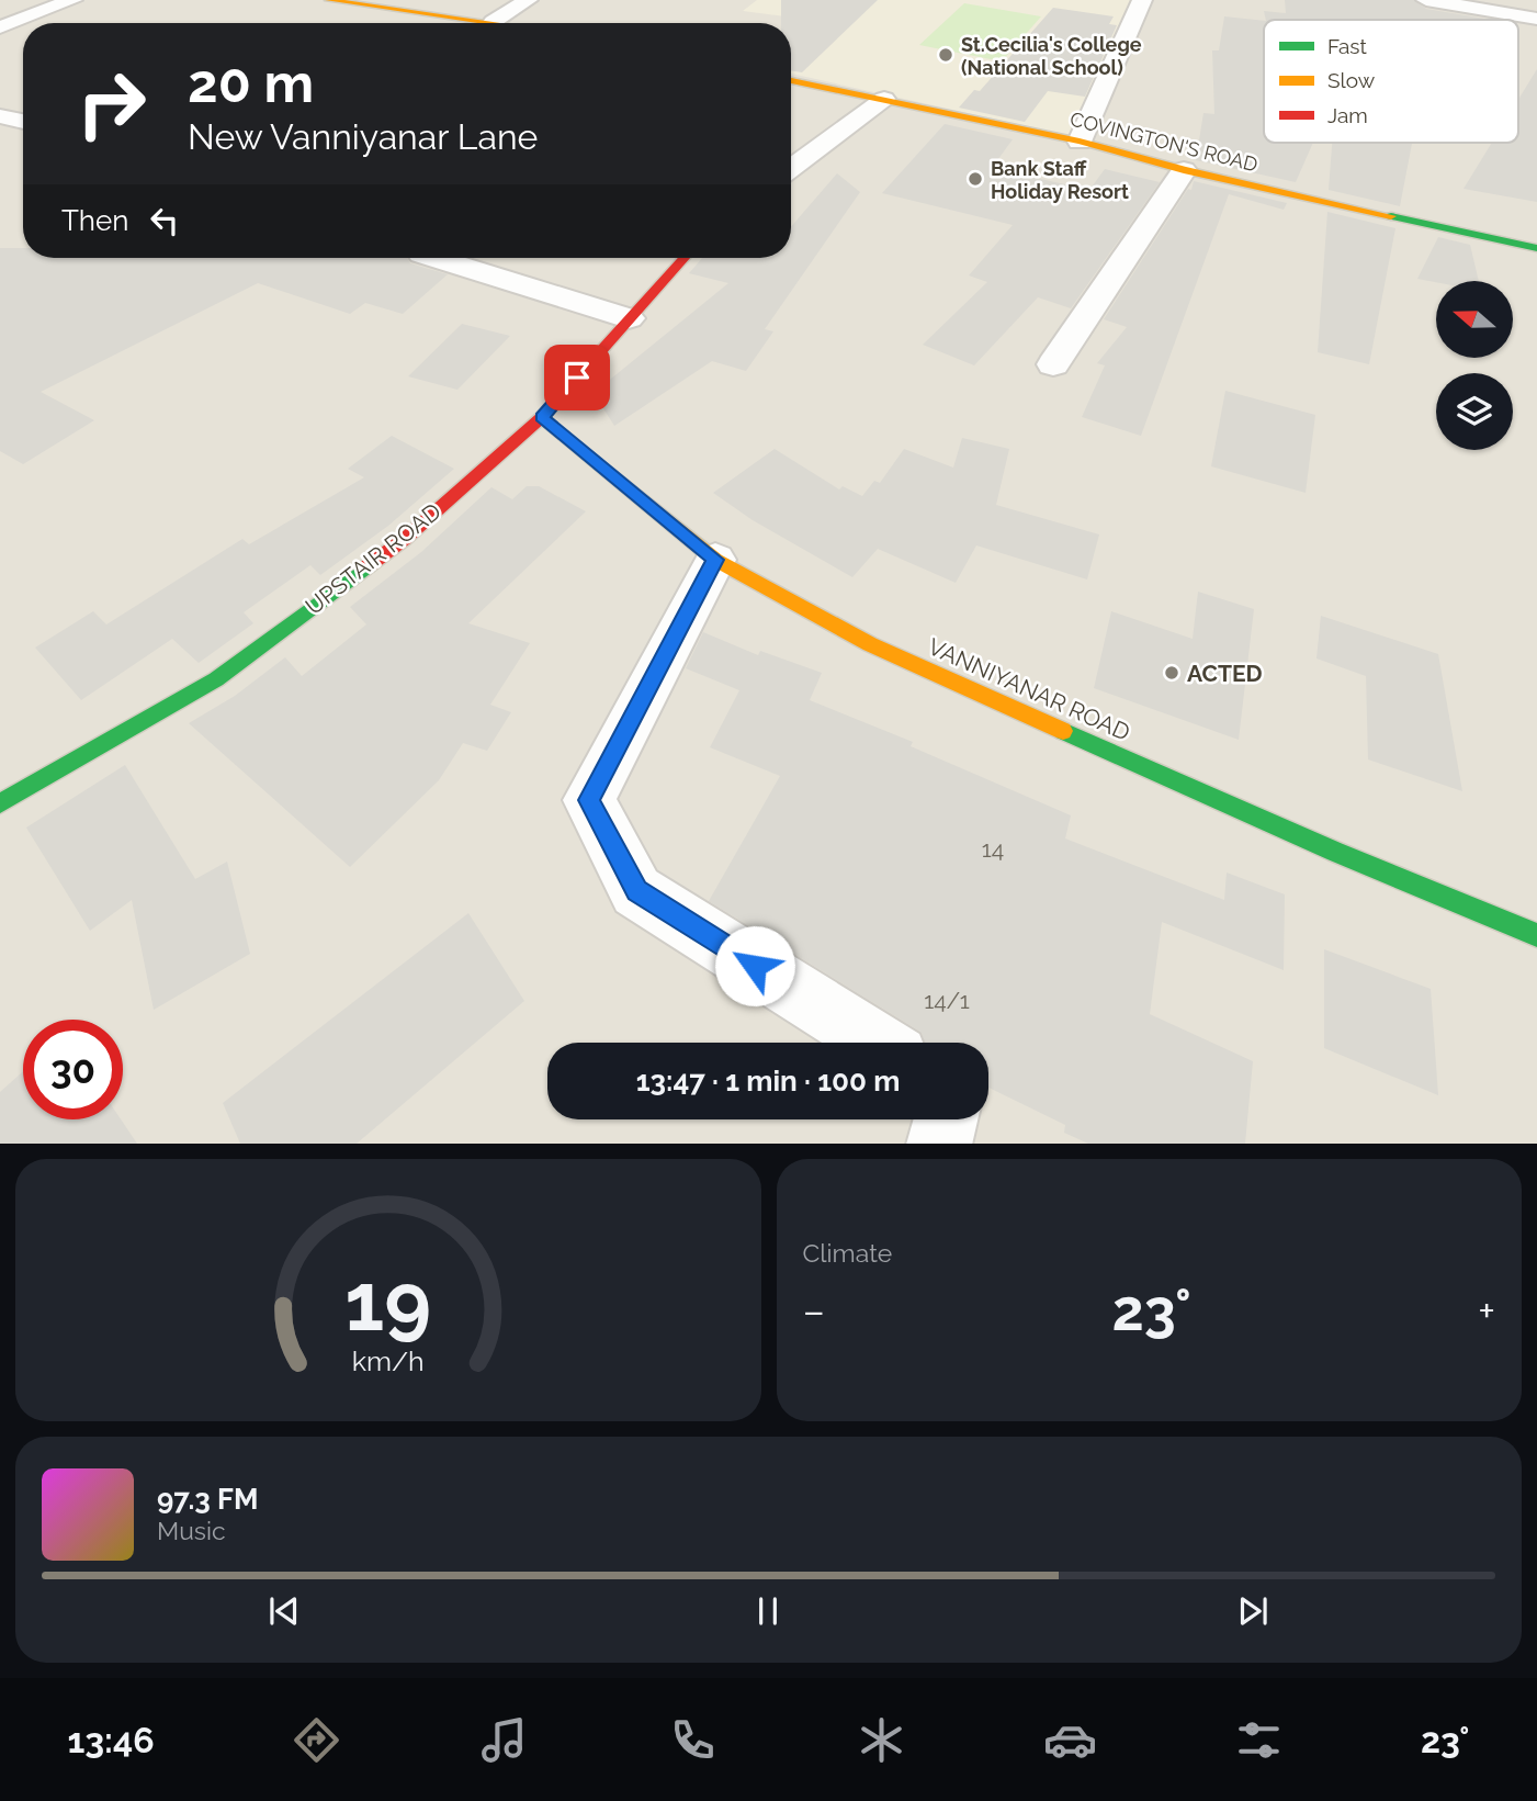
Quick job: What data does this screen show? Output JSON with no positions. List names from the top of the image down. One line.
{"streets":{"street":["COVINGTON'S ROAD","UPSTAIR ROAD","VANNIYANAR ROAD"]},"crossings":[["UPSTAIR ROAD","VANNIYANAR ROAD"]],"places":["St.Cecilia's College (National School)","Bank Staff Holiday Resort","ACTED"],"house_numbers":["14","14/1"],"legend":["Fast","Slow","Jam"],"north":"left","page":{"turn":["20 m","New Vanniyanar Lane"],"then":"Then","limit":"30","trip":"13:47 · 1 min · 100 m","tile":"Climate","heat":["−","23°","+"],"song":["97.3 FM","Music"],"tabs":["13:46","23°"],"gauge":["19","km/h"]}}
